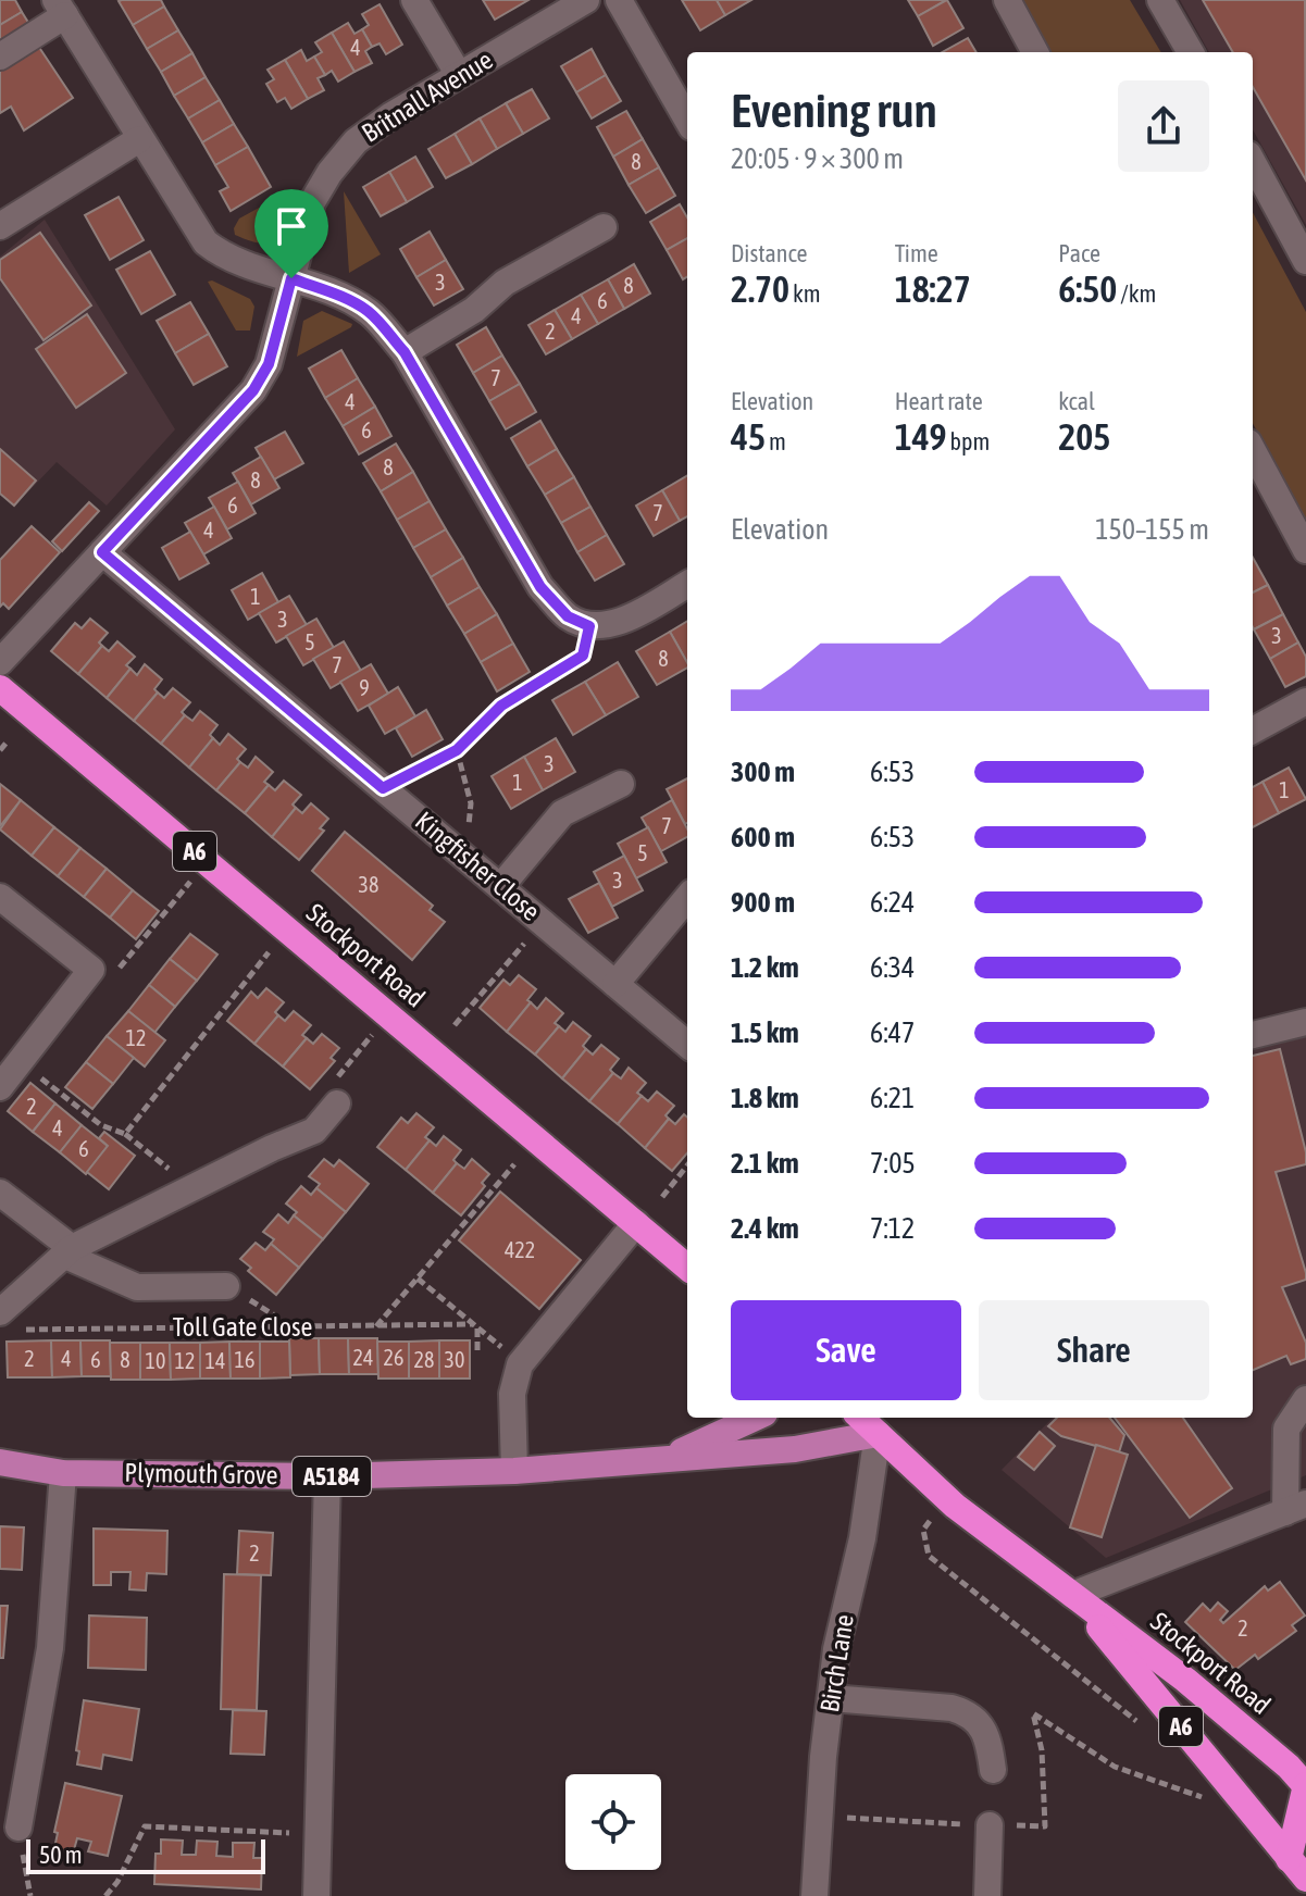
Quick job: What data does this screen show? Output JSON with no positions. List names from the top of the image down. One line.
{"streets":{"highway":["A6","Stockport Road"],"main road":["Plymouth Grove","A5184"],"street":["Britnall Avenue","Kingfisher Close","Birch Lane"],"path":["Toll Gate Close"]},"crossings":[["Britnall Avenue","Kingfisher Close"],["Stockport Road","Plymouth Grove"],["Stockport Road","Birch Lane"],["Plymouth Grove","Birch Lane"]],"house_numbers":["4","8","3","8","6","4","2","7","4","6","8","8","6","7","4","1","3","3","5","8","7","9","3","1","1","7","5","3","38","12","2","4","6","422","24","26","2","4","6","8","16","28","30","10","12","14","2","2"],"scale_bar":"50 m","page":{"heading":["Evening run","20:05 · 9 × 300 m"],"stats":[["Distance","2.70 km"],["Time","18:27"],["Pace","6:50 /km"],["Elevation","45 m"],["Heart rate","149 bpm"],["kcal","205"]],"chart":["Elevation","150–155 m"],"list":[{"name":"300 m","note":"6:53"},{"name":"600 m","note":"6:53"},{"name":"900 m","note":"6:24"},{"name":"1.2 km","note":"6:34"},{"name":"1.5 km","note":"6:47"},{"name":"1.8 km","note":"6:21"},{"name":"2.1 km","note":"7:05"},{"name":"2.4 km","note":"7:12"}],"buttons":["Save","Share"],"scale":"50 m"}}
